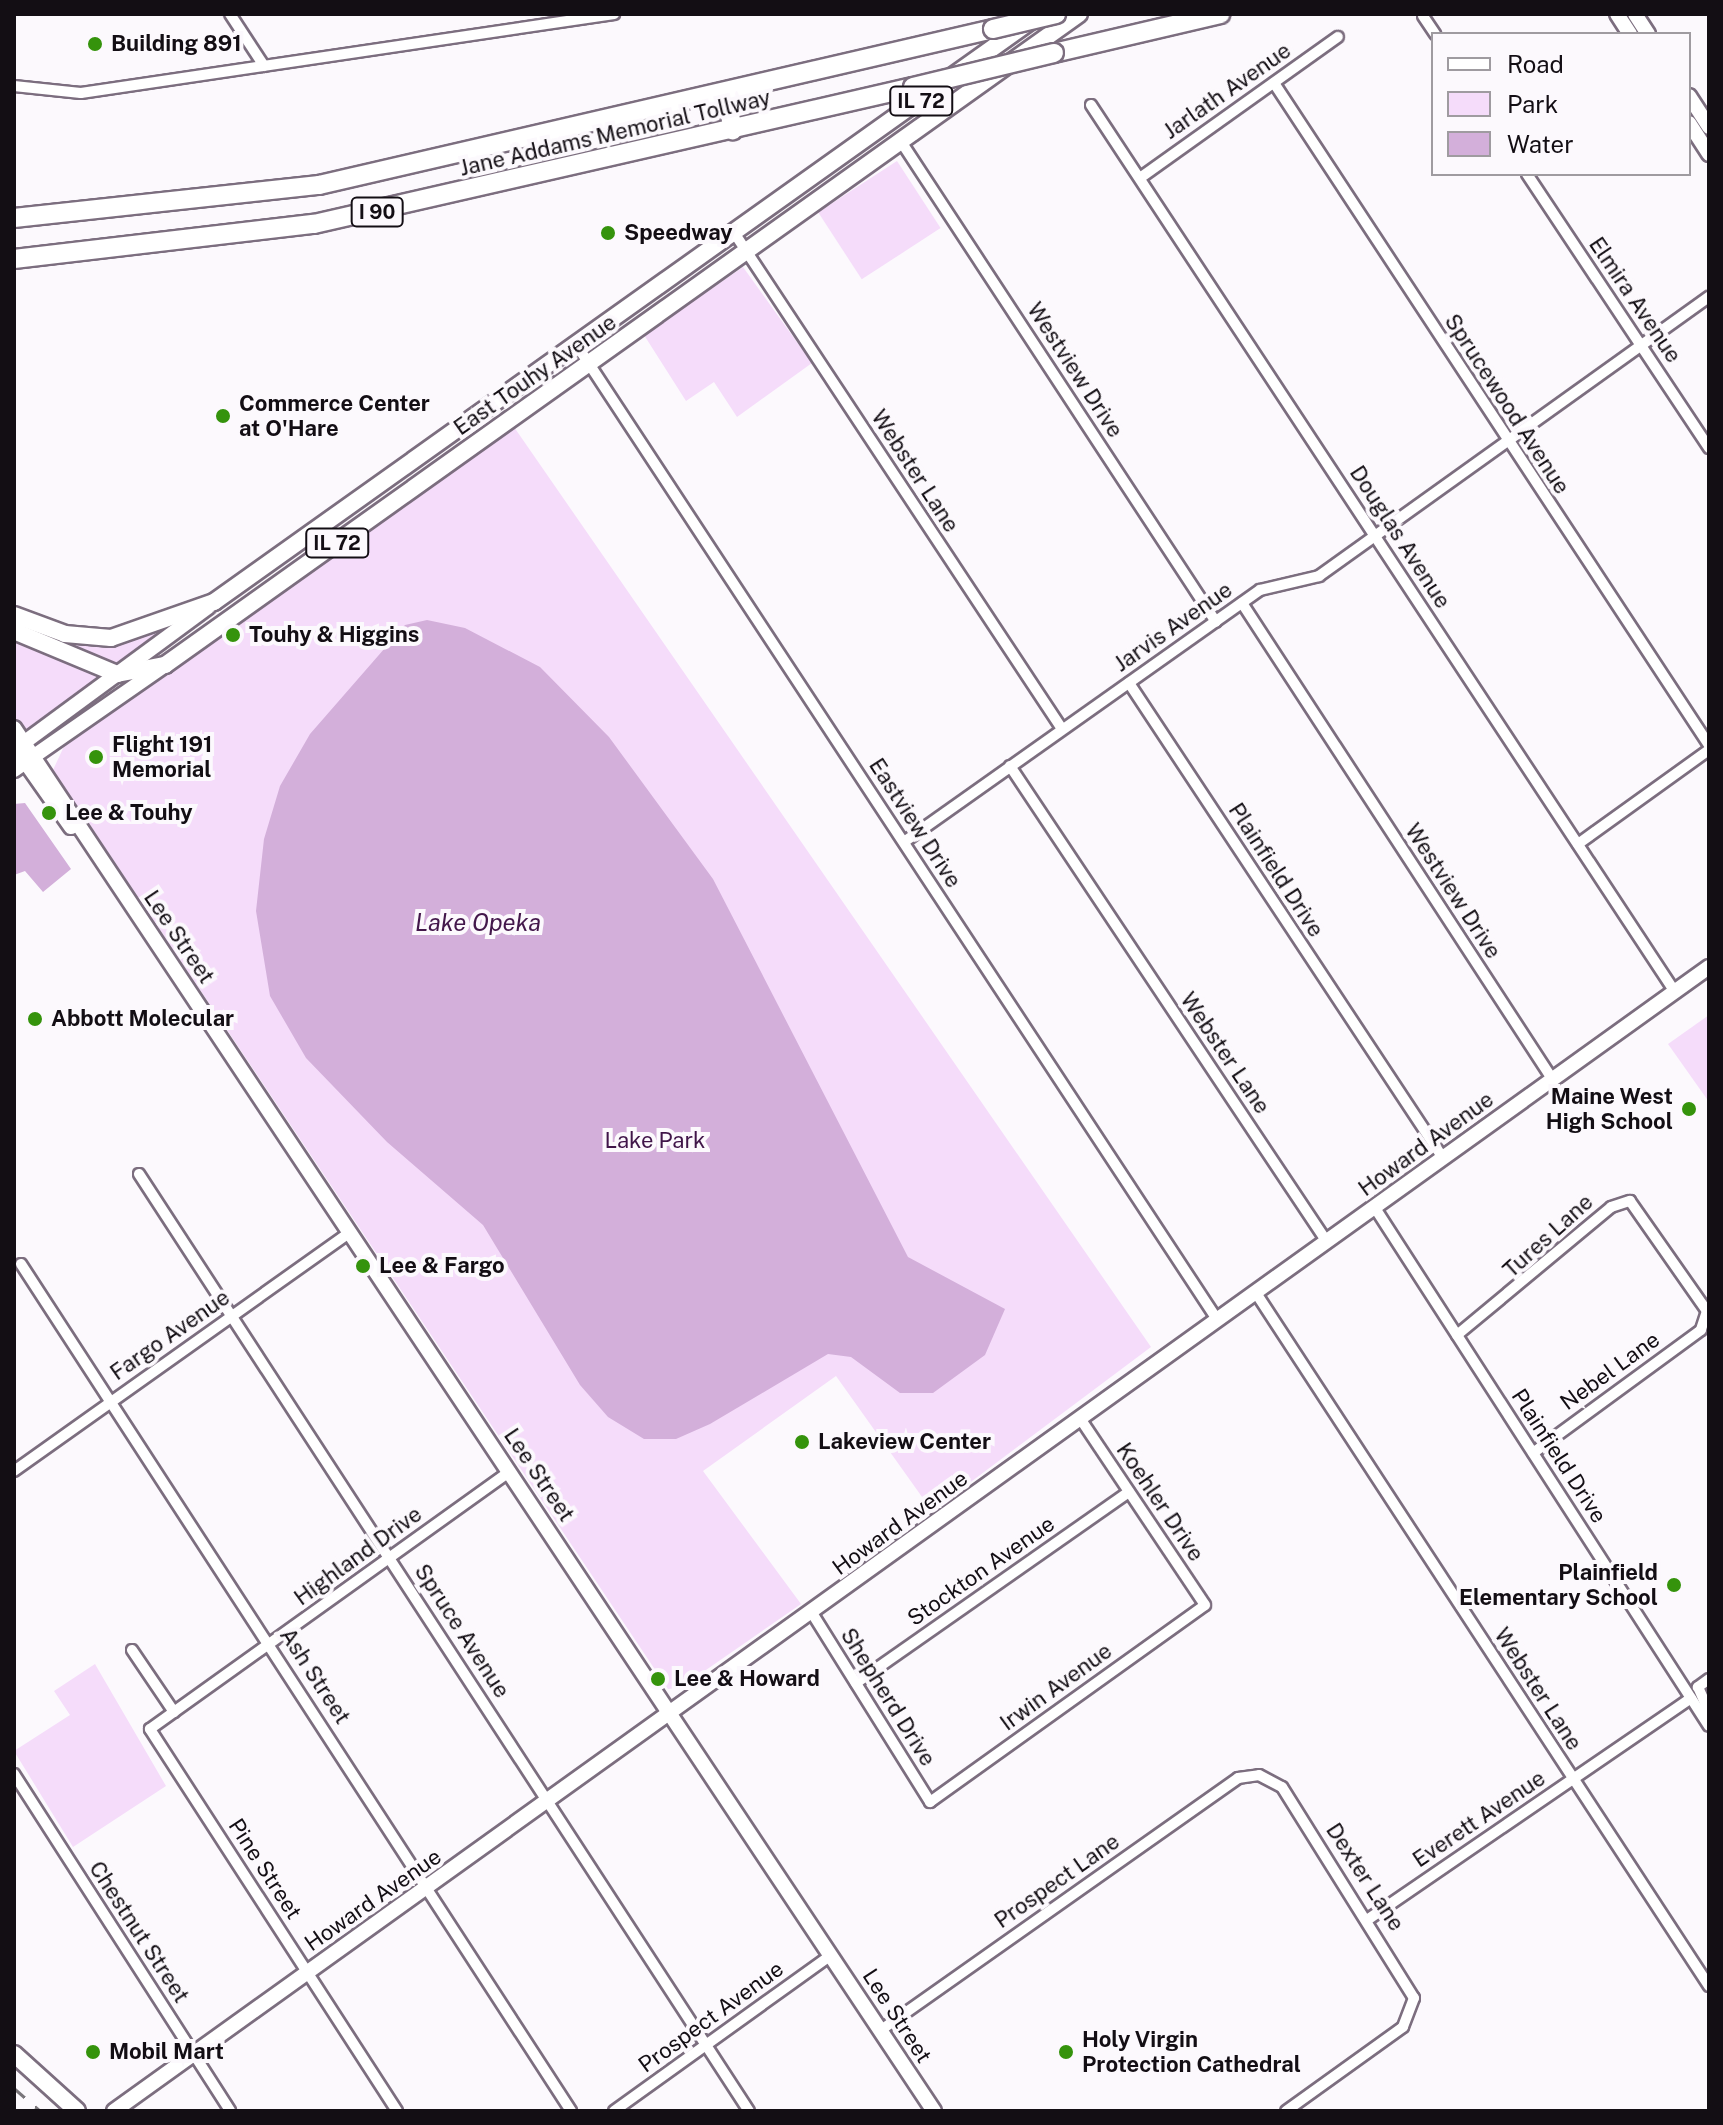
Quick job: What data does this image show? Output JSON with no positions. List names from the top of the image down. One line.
{"streets":{"highway":["Jane Addams Memorial Tollway","I 90"],"main road":["IL 72","East Touhy Avenue","Lee Street","Howard Avenue"],"street":["Jarlath Avenue","Elmira Avenue","Westview Drive","Sprucewood Avenue","Webster Lane","Douglas Avenue","Jarvis Avenue","Eastview Drive","Plainfield Drive","Tures Lane","Fargo Avenue","Nebel Lane","Koehler Drive","Highland Drive","Stockton Avenue","Spruce Avenue","Ash Street","Irwin Avenue","Shepherd Drive","Everett Avenue","Pine Street","Dexter Lane","Prospect Lane","Chestnut Street","Prospect Avenue"]},"crossings":[["Jarlath Avenue","Sprucewood Avenue"],["Jarlath Avenue","Douglas Avenue"],["IL 72","East Touhy Avenue"],["Elmira Avenue","Jarvis Avenue"],["Westview Drive","East Touhy Avenue"],["Westview Drive","Jarvis Avenue"],["Westview Drive","Howard Avenue"],["East Touhy Avenue","Webster Lane"],["East Touhy Avenue","Eastview Drive"],["East Touhy Avenue","Lee Street"],["Sprucewood Avenue","Jarvis Avenue"],["Webster Lane","Jarvis Avenue"],["Webster Lane","Howard Avenue"],["Webster Lane","Everett Avenue"],["Douglas Avenue","Jarvis Avenue"],["Douglas Avenue","Howard Avenue"],["Jarvis Avenue","Eastview Drive"],["Jarvis Avenue","Plainfield Drive"],["Eastview Drive","Howard Avenue"],["Plainfield Drive","Howard Avenue"],["Plainfield Drive","Tures Lane"],["Plainfield Drive","Nebel Lane"],["Plainfield Drive","Everett Avenue"],["Lee Street","Howard Avenue"],["Lee Street","Fargo Avenue"],["Lee Street","Highland Drive"],["Lee Street","Prospect Lane"],["Lee Street","Prospect Avenue"],["Howard Avenue","Koehler Drive"],["Howard Avenue","Spruce Avenue"],["Howard Avenue","Ash Street"],["Howard Avenue","Shepherd Drive"],["Howard Avenue","Pine Street"],["Howard Avenue","Chestnut Street"],["Tures Lane","Nebel Lane"],["Fargo Avenue","Spruce Avenue"],["Fargo Avenue","Ash Street"],["Koehler Drive","Stockton Avenue"],["Koehler Drive","Irwin Avenue"],["Highland Drive","Spruce Avenue"],["Highland Drive","Ash Street"],["Highland Drive","Pine Street"],["Stockton Avenue","Shepherd Drive"],["Spruce Avenue","Prospect Avenue"],["Irwin Avenue","Shepherd Drive"],["Everett Avenue","Dexter Lane"],["Dexter Lane","Prospect Lane"]],"water":["Lake Opeka"],"parks":["Lake Park"],"places":["Building 891","Speedway","Commerce Center at O'Hare","Touhy & Higgins","Flight 191 Memorial","Lee & Touhy","Abbott Molecular","Maine West High School","Lee & Fargo","Lakeview Center","Plainfield Elementary School","Lee & Howard","Mobil Mart","Holy Virgin Protection Cathedral"],"legend":["Road","Park","Water"]}
